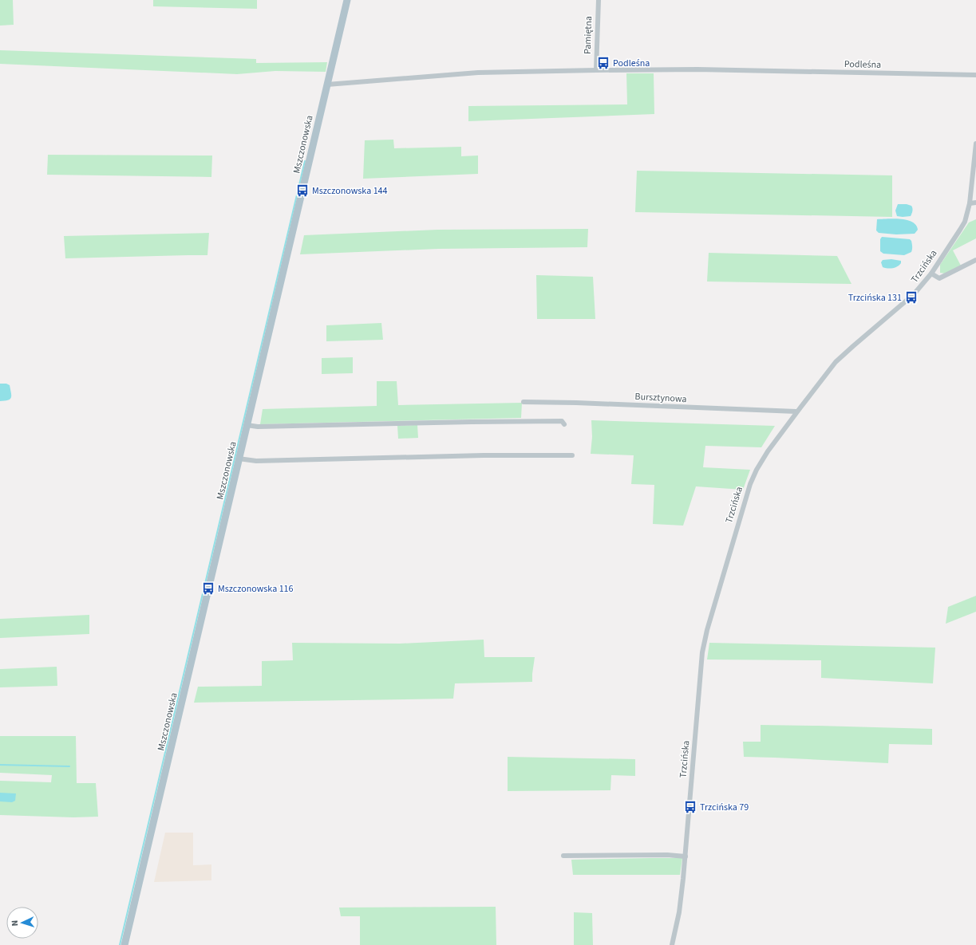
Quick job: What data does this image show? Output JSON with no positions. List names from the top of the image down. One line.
{"streets":{"main road":["Mszczonowska"],"street":["Pamiętna","Podleśna","Trzcińska","Bursztynowa"]},"crossings":[["Pamiętna","Podleśna"],["Podleśna","Mszczonowska"],["Trzcińska","Bursztynowa"]],"places":{"bus stop":["Podleśna","Mszczonowska 144","Trzcińska 131","Mszczonowska 116","Trzcińska 79"]},"north":"left"}
